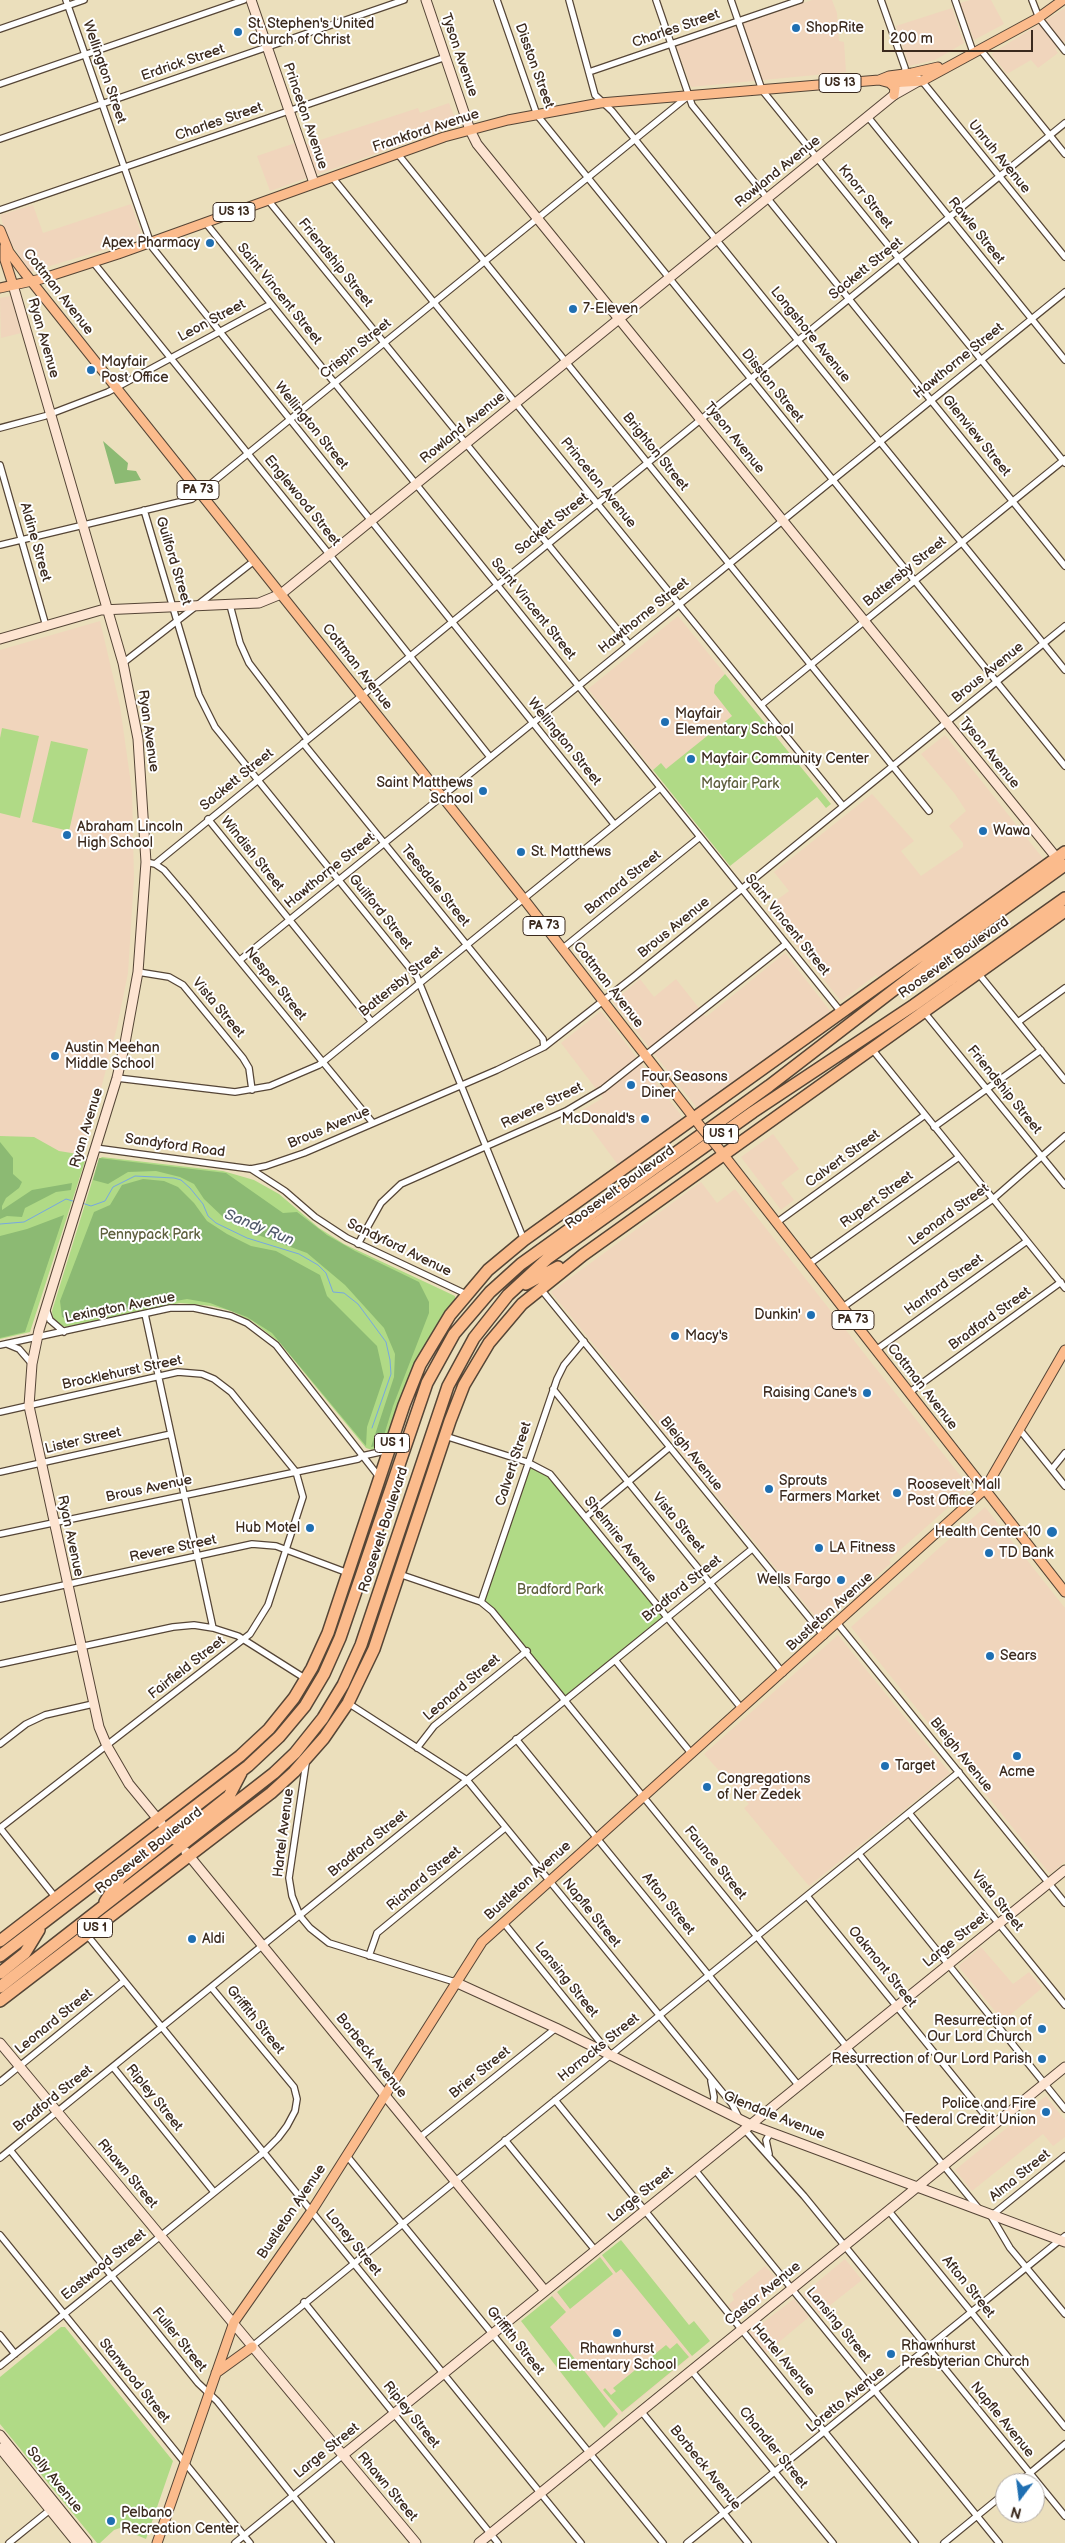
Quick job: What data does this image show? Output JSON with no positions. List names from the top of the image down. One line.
{"streets":{"highway":["Roosevelt Boulevard","US 1"],"main road":["US 13","Frankford Avenue","Cottman Avenue","PA 73","Bustleton Avenue"],"street":["Charles Street","Tyson Avenue","Erdrick Street","Disston Street","Wellington Street","Princeton Avenue","Unruh Avenue","Rowland Avenue","Knorr Street","Rawle Street","Friendship Street","Sackett Street","Saint Vincent Street","Leon Street","Longshore Avenue","Ryan Avenue","Crispin Street","Hawthorne Street","Glenview Street","Brighton Street","Englewood Street","Aldine Street","Guilford Street","Battersby Street","Brous Avenue","Windish Street","Barnard Street","Teesdale Street","Nesper Street","Vista Street","Revere Street","Sandyford Road","Calvert Street","Rupert Street","Leonard Street","Sandyford Avenue","Hanford Street","Lexington Avenue","Bradford Street","Brocklehurst Street","Lister Street","Bleigh Avenue","Shelmire Avenue","Fairfield Street","Hartel Avenue","Faunce Street","Richard Street","Afton Street","Napfle Street","Large Street","Oakmont Street","Lansing Street","Griffith Street","Horrocks Street","Borbeck Avenue","Brier Street","Ripley Street","Glendale Avenue","Rhawn Street","Alma Street","Loney Street","Eastwood Street","Castor Avenue","Fuller Street","Stanwood Street","Loretto Avenue","Napfle Avenue","Chandler Street","Solly Avenue"]},"crossings":[["Charles Street","Tyson Avenue"],["Charles Street","Wellington Street"],["Charles Street","Princeton Avenue"],["Charles Street","Knorr Street"],["Charles Street","Longshore Avenue"],["Charles Street","Glenview Street"],["Tyson Avenue","Frankford Avenue"],["Tyson Avenue","Rowland Avenue"],["Tyson Avenue","Sackett Street"],["Tyson Avenue","Crispin Street"],["Tyson Avenue","Hawthorne Street"],["Tyson Avenue","Battersby Street"],["Tyson Avenue","Brous Avenue"],["Tyson Avenue","Roosevelt Boulevard"],["Erdrick Street","Wellington Street"],["Erdrick Street","Princeton Avenue"],["Disston Street","Frankford Avenue"],["Disston Street","Rowland Avenue"],["Disston Street","Sackett Street"],["Disston Street","Crispin Street"],["Disston Street","Hawthorne Street"],["Disston Street","Battersby Street"],["Disston Street","Brous Avenue"],["Wellington Street","Frankford Avenue"],["Wellington Street","Rowland Avenue"],["Wellington Street","Sackett Street"],["Wellington Street","Leon Street"],["Wellington Street","Crispin Street"],["Wellington Street","Hawthorne Street"],["Wellington Street","Battersby Street"],["Princeton Avenue","Frankford Avenue"],["Princeton Avenue","Rowland Avenue"],["Princeton Avenue","Sackett Street"],["Princeton Avenue","Crispin Street"],["Princeton Avenue","Hawthorne Street"],["Princeton Avenue","Battersby Street"],["Princeton Avenue","Brous Avenue"],["Frankford Avenue","Unruh Avenue"],["Frankford Avenue","Rowland Avenue"],["Frankford Avenue","Knorr Street"],["Frankford Avenue","Friendship Street"],["Frankford Avenue","Cottman Avenue"],["Frankford Avenue","Saint Vincent Street"],["Frankford Avenue","Longshore Avenue"],["Frankford Avenue","Ryan Avenue"],["Frankford Avenue","Crispin Street"],["Frankford Avenue","Glenview Street"],["Frankford Avenue","Brighton Street"],["Frankford Avenue","Englewood Street"],["Unruh Avenue","Rowland Avenue"],["Unruh Avenue","Sackett Street"],["Rowland Avenue","Knorr Street"],["Rowland Avenue","Rawle Street"],["Rowland Avenue","Friendship Street"],["Rowland Avenue","Cottman Avenue"],["Rowland Avenue","Saint Vincent Street"],["Rowland Avenue","Longshore Avenue"],["Rowland Avenue","Ryan Avenue"],["Rowland Avenue","Glenview Street"],["Rowland Avenue","Brighton Street"],["Rowland Avenue","Englewood Street"],["Rowland Avenue","Aldine Street"],["Rowland Avenue","Guilford Street"],["Rowland Avenue","Teesdale Street"],["Knorr Street","Sackett Street"],["Knorr Street","Hawthorne Street"],["Knorr Street","Battersby Street"],["Rawle Street","Sackett Street"],["Rawle Street","Hawthorne Street"],["Friendship Street","Sackett Street"],["Friendship Street","Crispin Street"],["Friendship Street","Hawthorne Street"],["Friendship Street","Roosevelt Boulevard"],["Friendship Street","Leonard Street"],["Sackett Street","Cottman Avenue"],["Sackett Street","Saint Vincent Street"],["Sackett Street","Longshore Avenue"],["Sackett Street","Glenview Street"],["Sackett Street","Brighton Street"],["Sackett Street","Englewood Street"],["Sackett Street","Guilford Street"],["Sackett Street","Windish Street"],["Sackett Street","Teesdale Street"],["Sackett Street","Nesper Street"],["Cottman Avenue","Leon Street"],["Cottman Avenue","Crispin Street"],["Cottman Avenue","Hawthorne Street"],["Cottman Avenue","Battersby Street"],["Cottman Avenue","Brous Avenue"],["Cottman Avenue","Barnard Street"],["Cottman Avenue","Roosevelt Boulevard"],["Cottman Avenue","Revere Street"],["Cottman Avenue","Calvert Street"],["Cottman Avenue","Rupert Street"],["Cottman Avenue","Leonard Street"],["Cottman Avenue","Hanford Street"],["Cottman Avenue","Bradford Street"],["Cottman Avenue","Bustleton Avenue"],["Saint Vincent Street","Leon Street"],["Saint Vincent Street","Crispin Street"],["Saint Vincent Street","Hawthorne Street"],["Saint Vincent Street","Battersby Street"],["Saint Vincent Street","Brous Avenue"],["Saint Vincent Street","Barnard Street"],["Saint Vincent Street","Roosevelt Boulevard"],["Saint Vincent Street","Revere Street"],["Leon Street","Ryan Avenue"],["Leon Street","Englewood Street"],["Longshore Avenue","Crispin Street"],["Longshore Avenue","Hawthorne Street"],["Longshore Avenue","Battersby Street"],["Longshore Avenue","Brous Avenue"],["Ryan Avenue","Crispin Street"],["Ryan Avenue","Battersby Street"],["Ryan Avenue","Brous Avenue"],["Ryan Avenue","Roosevelt Boulevard"],["Ryan Avenue","Vista Street"],["Ryan Avenue","Revere Street"],["Ryan Avenue","Sandyford Road"],["Ryan Avenue","Lexington Avenue"],["Ryan Avenue","Brocklehurst Street"],["Ryan Avenue","Lister Street"],["Ryan Avenue","Fairfield Street"],["Ryan Avenue","Borbeck Avenue"],["Crispin Street","Glenview Street"],["Crispin Street","Brighton Street"],["Crispin Street","Englewood Street"],["Crispin Street","Aldine Street"],["Crispin Street","Guilford Street"],["Hawthorne Street","Glenview Street"],["Hawthorne Street","Brighton Street"],["Hawthorne Street","Englewood Street"],["Hawthorne Street","Guilford Street"],["Hawthorne Street","Windish Street"],["Hawthorne Street","Teesdale Street"],["Hawthorne Street","Nesper Street"],["Glenview Street","Battersby Street"],["Brighton Street","Battersby Street"],["Brighton Street","Brous Avenue"],["Guilford Street","Battersby Street"],["Guilford Street","Brous Avenue"],["Guilford Street","Roosevelt Boulevard"],["Guilford Street","Revere Street"],["Battersby Street","Windish Street"],["Battersby Street","Teesdale Street"],["Battersby Street","Nesper Street"],["Battersby Street","Vista Street"],["Brous Avenue","Teesdale Street"],["Brous Avenue","Nesper Street"],["Brous Avenue","Sandyford Road"],["Brous Avenue","Sandyford Avenue"],["Brous Avenue","Lexington Avenue"],["Brous Avenue","Brocklehurst Street"],["Brous Avenue","Fairfield Street"],["Roosevelt Boulevard","Revere Street"],["Roosevelt Boulevard","Sandyford Avenue"],["Roosevelt Boulevard","Lexington Avenue"],["Roosevelt Boulevard","Bleigh Avenue"],["Roosevelt Boulevard","Shelmire Avenue"],["Roosevelt Boulevard","Hartel Avenue"],["Roosevelt Boulevard","Faunce Street"],["Roosevelt Boulevard","Napfle Street"],["Roosevelt Boulevard","Borbeck Avenue"],["Roosevelt Boulevard","Loney Street"],["Vista Street","Calvert Street"],["Vista Street","Bradford Street"],["Vista Street","Bustleton Avenue"],["Vista Street","Large Street"],["Vista Street","Horrocks Street"],["Revere Street","Sandyford Avenue"],["Revere Street","Fairfield Street"],["Sandyford Road","Sandyford Avenue"],["Calvert Street","Bleigh Avenue"],["Calvert Street","Shelmire Avenue"],["Calvert Street","Faunce Street"],["Leonard Street","Faunce Street"],["Leonard Street","Napfle Street"],["Leonard Street","Rhawn Street"],["Leonard Street","Loney Street"],["Bradford Street","Bleigh Avenue"],["Bradford Street","Shelmire Avenue"],["Bradford Street","Hartel Avenue"],["Bradford Street","Faunce Street"],["Bradford Street","Afton Street"],["Bradford Street","Napfle Street"],["Bradford Street","Griffith Street"],["Bradford Street","Borbeck Avenue"],["Bradford Street","Ripley Street"],["Bradford Street","Rhawn Street"],["Bradford Street","Loney Street"],["Bradford Street","Fuller Street"],["Brocklehurst Street","Fairfield Street"],["Bleigh Avenue","Bustleton Avenue"],["Bleigh Avenue","Large Street"],["Bleigh Avenue","Horrocks Street"],["Shelmire Avenue","Bustleton Avenue"],["Bustleton Avenue","Hartel Avenue"],["Bustleton Avenue","Faunce Street"],["Bustleton Avenue","Afton Street"],["Bustleton Avenue","Napfle Street"],["Bustleton Avenue","Lansing Street"],["Bustleton Avenue","Griffith Street"],["Bustleton Avenue","Borbeck Avenue"],["Bustleton Avenue","Glendale Avenue"],["Bustleton Avenue","Rhawn Street"],["Bustleton Avenue","Loney Street"],["Bustleton Avenue","Fuller Street"],["Bustleton Avenue","Stanwood Street"],["Hartel Avenue","Richard Street"],["Hartel Avenue","Large Street"],["Hartel Avenue","Horrocks Street"],["Hartel Avenue","Glendale Avenue"],["Hartel Avenue","Castor Avenue"],["Hartel Avenue","Loretto Avenue"],["Faunce Street","Large Street"],["Faunce Street","Horrocks Street"],["Faunce Street","Glendale Avenue"],["Faunce Street","Castor Avenue"],["Richard Street","Napfle Street"],["Afton Street","Large Street"],["Afton Street","Horrocks Street"],["Afton Street","Castor Avenue"],["Afton Street","Loretto Avenue"],["Napfle Street","Horrocks Street"],["Napfle Street","Glendale Avenue"],["Large Street","Oakmont Street"],["Large Street","Lansing Street"],["Large Street","Griffith Street"],["Large Street","Borbeck Avenue"],["Large Street","Ripley Street"],["Large Street","Glendale Avenue"],["Large Street","Rhawn Street"],["Large Street","Loney Street"],["Large Street","Fuller Street"],["Large Street","Stanwood Street"],["Oakmont Street","Horrocks Street"],["Oakmont Street","Castor Avenue"],["Lansing Street","Horrocks Street"],["Lansing Street","Glendale Avenue"],["Lansing Street","Castor Avenue"],["Lansing Street","Loretto Avenue"],["Griffith Street","Horrocks Street"],["Griffith Street","Eastwood Street"],["Griffith Street","Castor Avenue"],["Horrocks Street","Borbeck Avenue"],["Horrocks Street","Ripley Street"],["Horrocks Street","Glendale Avenue"],["Horrocks Street","Rhawn Street"],["Horrocks Street","Loney Street"],["Borbeck Avenue","Brier Street"],["Borbeck Avenue","Castor Avenue"],["Borbeck Avenue","Loretto Avenue"],["Brier Street","Glendale Avenue"],["Ripley Street","Eastwood Street"],["Ripley Street","Castor Avenue"],["Glendale Avenue","Alma Street"],["Glendale Avenue","Castor Avenue"],["Glendale Avenue","Loretto Avenue"],["Rhawn Street","Eastwood Street"],["Loney Street","Eastwood Street"],["Loney Street","Castor Avenue"],["Eastwood Street","Fuller Street"],["Eastwood Street","Stanwood Street"],["Castor Avenue","Napfle Avenue"],["Castor Avenue","Chandler Street"],["Loretto Avenue","Napfle Avenue"],["Loretto Avenue","Chandler Street"]],"water":["Sandy Run"],"parks":["Mayfair Park","Pennypack Park","Bradford Park"],"places":["ShopRite","St. Stephen's United Church of Christ","Apex Pharmacy","7-Eleven","Mayfair Post Office","Mayfair Elementary School","Mayfair Community Center","Saint Matthews School","Wawa","Abraham Lincoln High School","St. Matthews","Austin Meehan Middle School","Four Seasons Diner","McDonald's","Dunkin'","Macy's","Raising Cane's","Sprouts Farmers Market","Roosevelt Mall Post Office","Hub Motel","Health Center 10","LA Fitness","TD Bank","Wells Fargo","Sears","Acme","Target","Congregations of Ner Zedek","Aldi","Resurrection of Our Lord Church","Resurrection of Our Lord Parish","Police and Fire Federal Credit Union","Rhawnhurst Elementary School","Rhawnhurst Presbyterian Church","Pelbano Recreation Center"],"scale_bar":"200 m","north":"bottom"}
